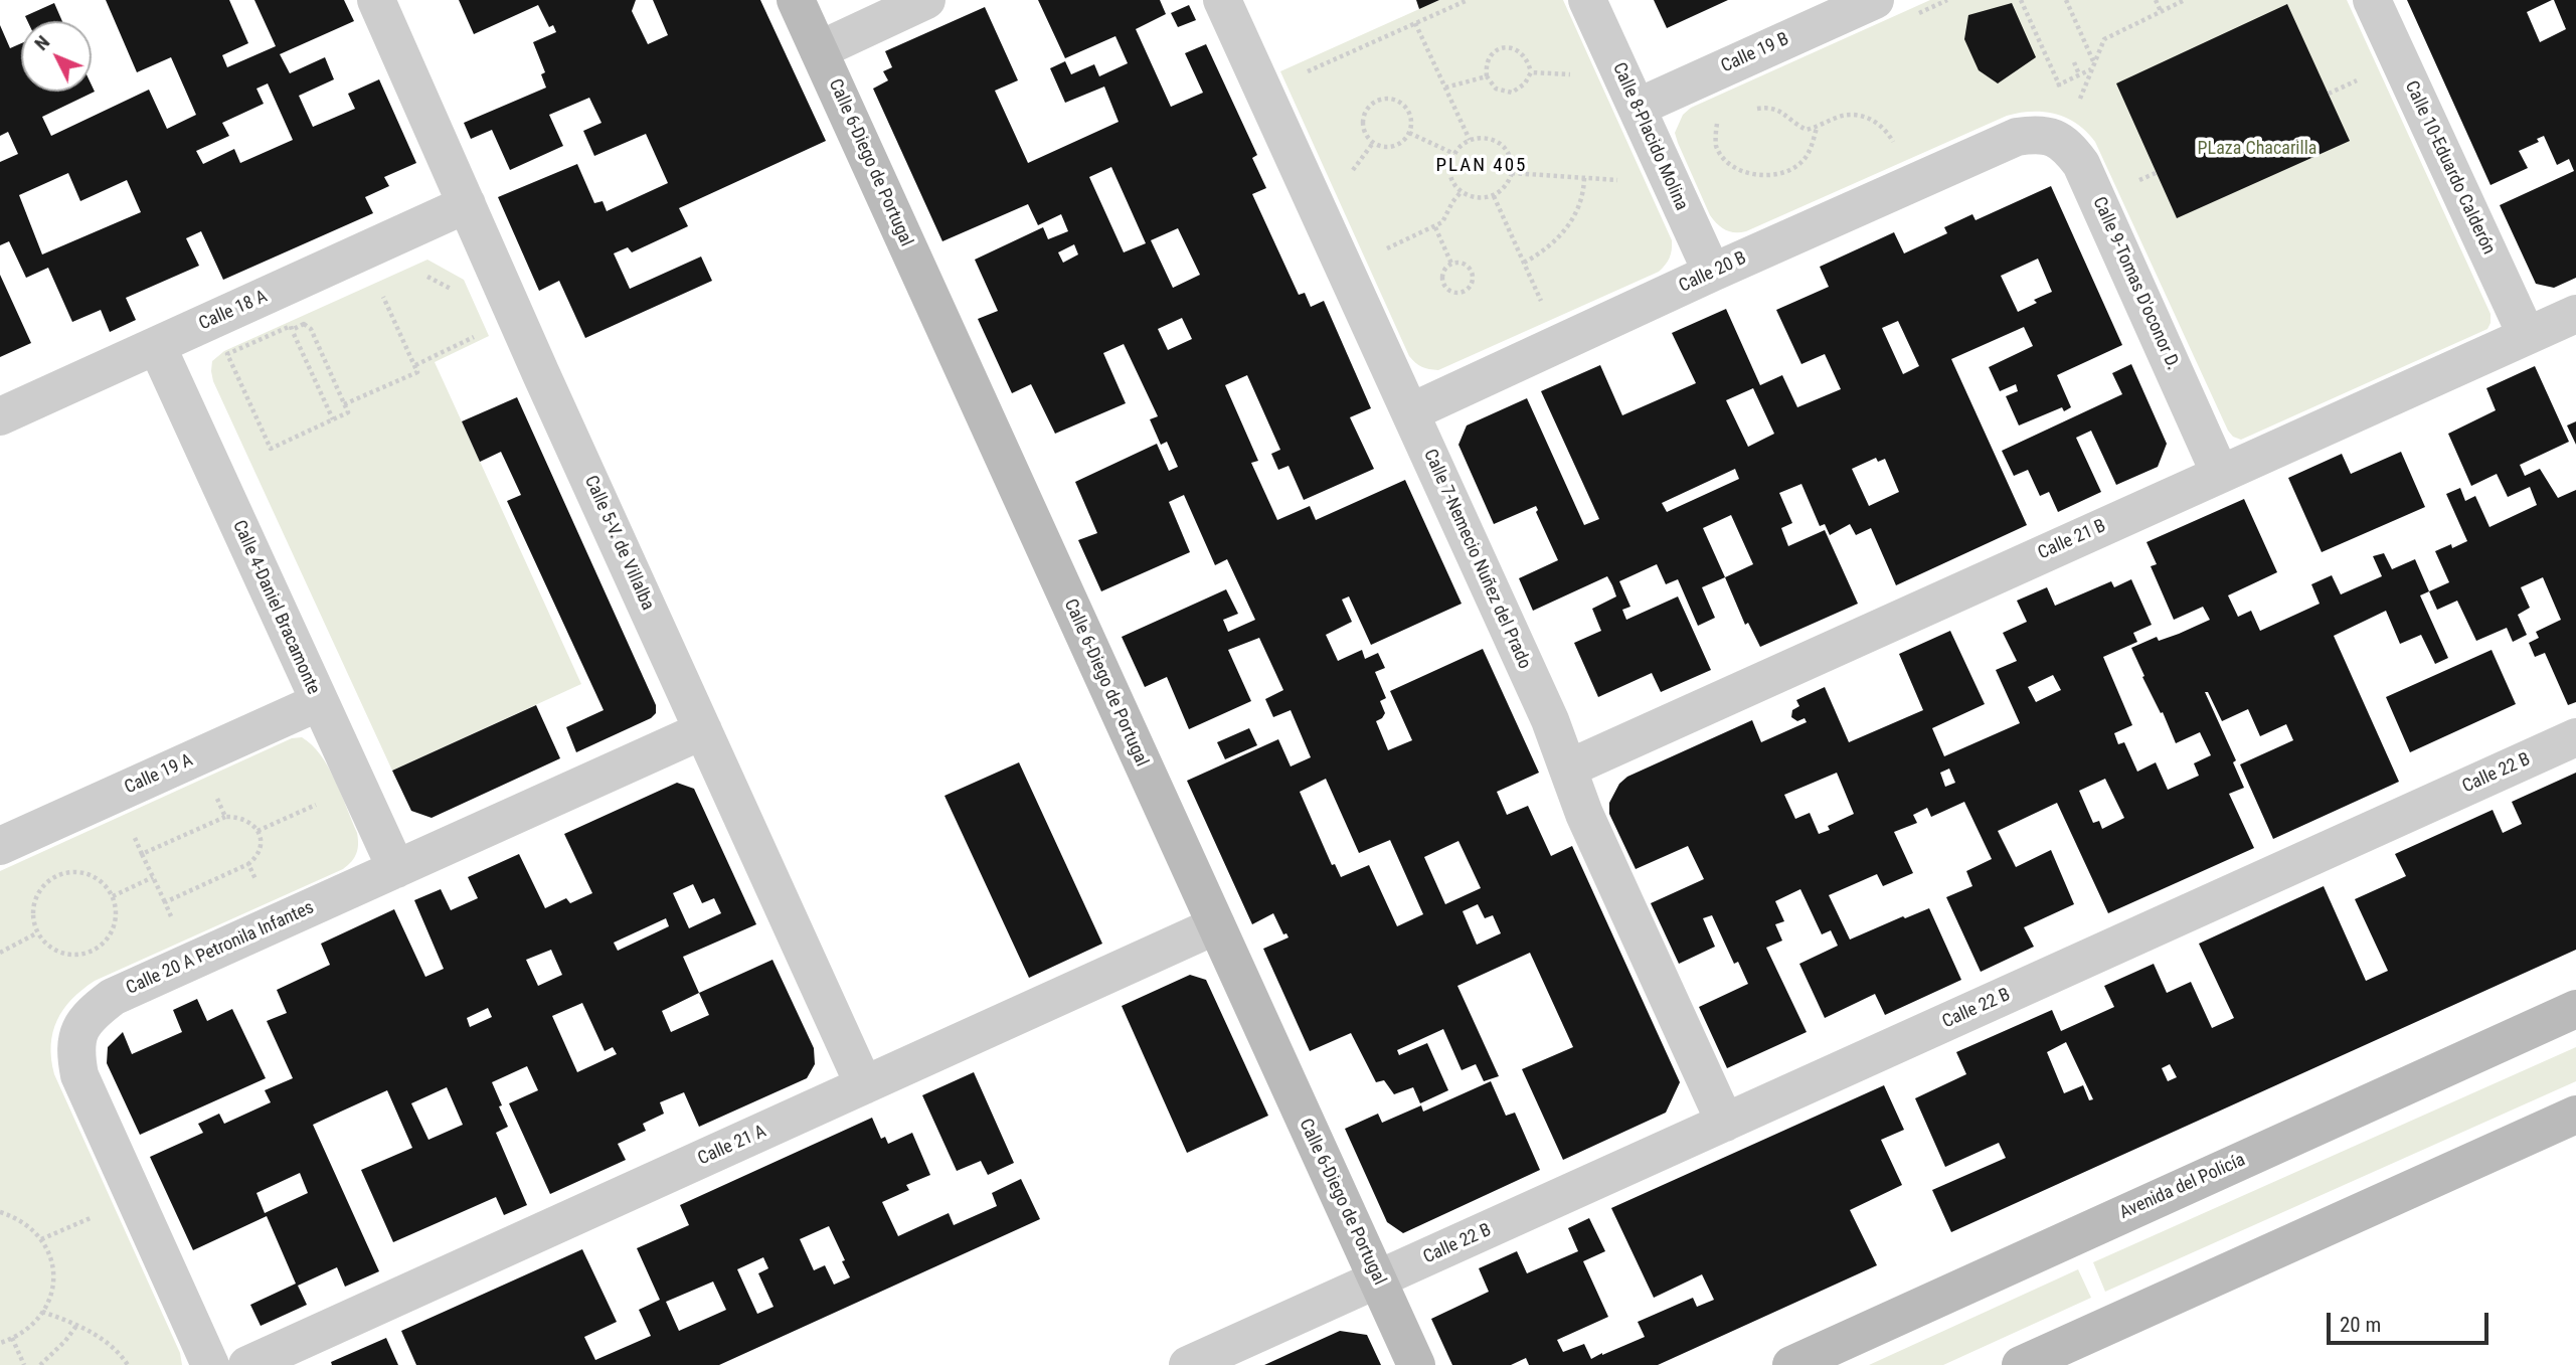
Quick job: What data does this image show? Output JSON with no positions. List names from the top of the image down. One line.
{"streets":{"street":["Calle 19 B","Calle 8-Placido Molina","Calle 6-Diego de Portugal","Calle 10-Eduardo Calderón","Calle 20 B","Calle 9-Tomas D'oconor D.","Calle 18 A","Calle 21 B","Calle 5-V. de Villalba","Calle 7-Nemecio Nuñez del Prado","Calle 4-Daniel Bracamonte","Calle 22 B","Calle 19 A","Calle 20 A Petronila Infantes","Calle 21 A","Avenida del Policía"]},"crossings":[["Calle 19 B","Calle 8-Placido Molina"],["Calle 8-Placido Molina","Calle 20 B"],["Calle 6-Diego de Portugal","Calle 22 B"],["Calle 6-Diego de Portugal","Calle 21 A"],["Calle 10-Eduardo Calderón","Calle 21 B"],["Calle 20 B","Calle 9-Tomas D'oconor D."],["Calle 20 B","Calle 7-Nemecio Nuñez del Prado"],["Calle 9-Tomas D'oconor D.","Calle 21 B"],["Calle 18 A","Calle 5-V. de Villalba"],["Calle 18 A","Calle 4-Daniel Bracamonte"],["Calle 21 B","Calle 7-Nemecio Nuñez del Prado"],["Calle 5-V. de Villalba","Calle 20 A Petronila Infantes"],["Calle 5-V. de Villalba","Calle 21 A"],["Calle 7-Nemecio Nuñez del Prado","Calle 22 B"],["Calle 4-Daniel Bracamonte","Calle 19 A"],["Calle 4-Daniel Bracamonte","Calle 20 A Petronila Infantes"]],"districts":["PLAN 405"],"parks":["PLaza Chacarilla"],"scale_bar":"20 m","north":"top left"}
